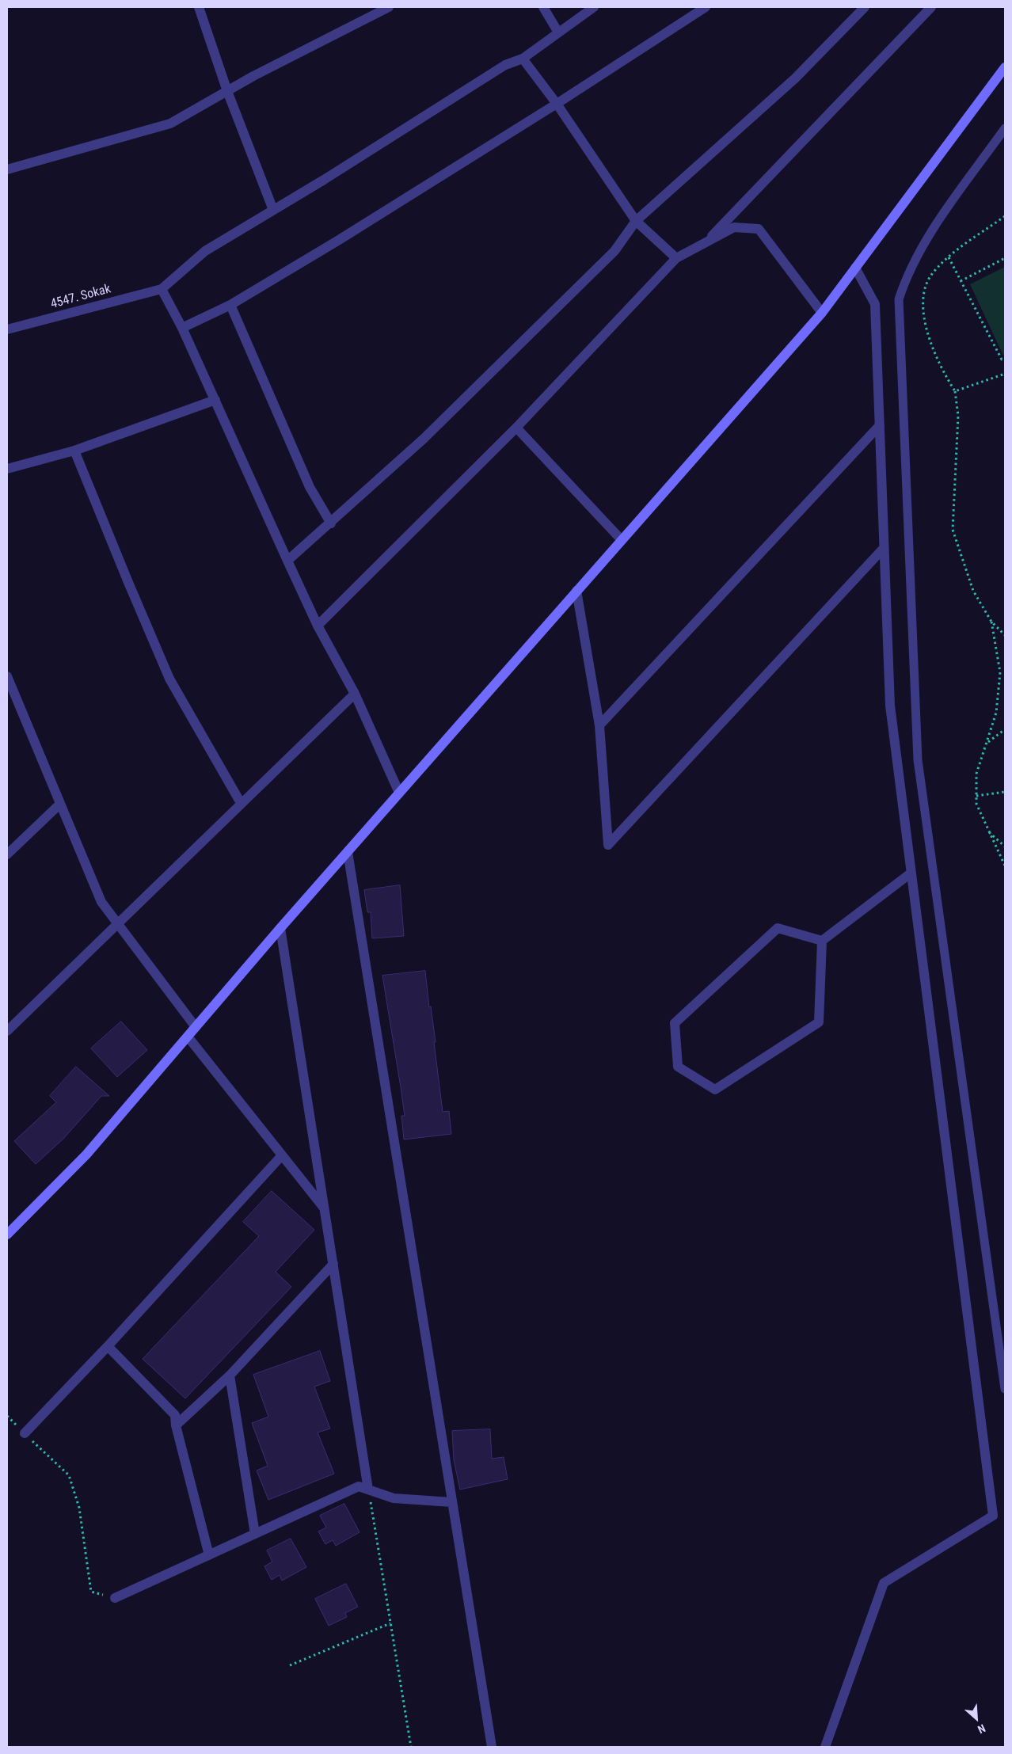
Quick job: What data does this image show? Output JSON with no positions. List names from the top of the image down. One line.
{"streets":{"street":["4547. Sokak"]},"north":"bottom right"}
